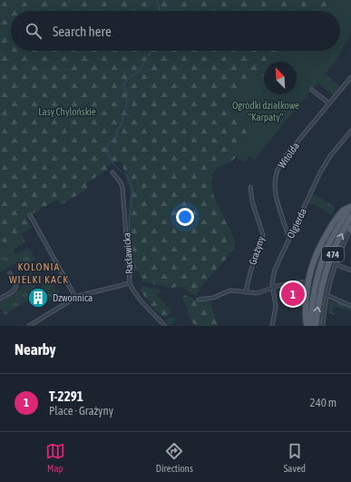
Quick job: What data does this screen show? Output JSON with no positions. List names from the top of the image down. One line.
{"streets":{"main road":["474"],"street":["Witolda","Olgierda","Grażyny","Racławicka"]},"crossings":[["Witolda","Olgierda"]],"districts":["KOLONIA WIELKI KACK"],"parks":["Ogródki działkowe \"Karpaty\"","Lasy Chylońskie"],"places":{"building":["Dzwonnica"]},"north":"top left","page":{"search":"Search here","pins":"1","heading":"Nearby","list":[{"mark":"1","name":"T-2291","note":"Place · Grażyny","value":"240 m"}],"nav":["Map","Directions","Saved"]}}
